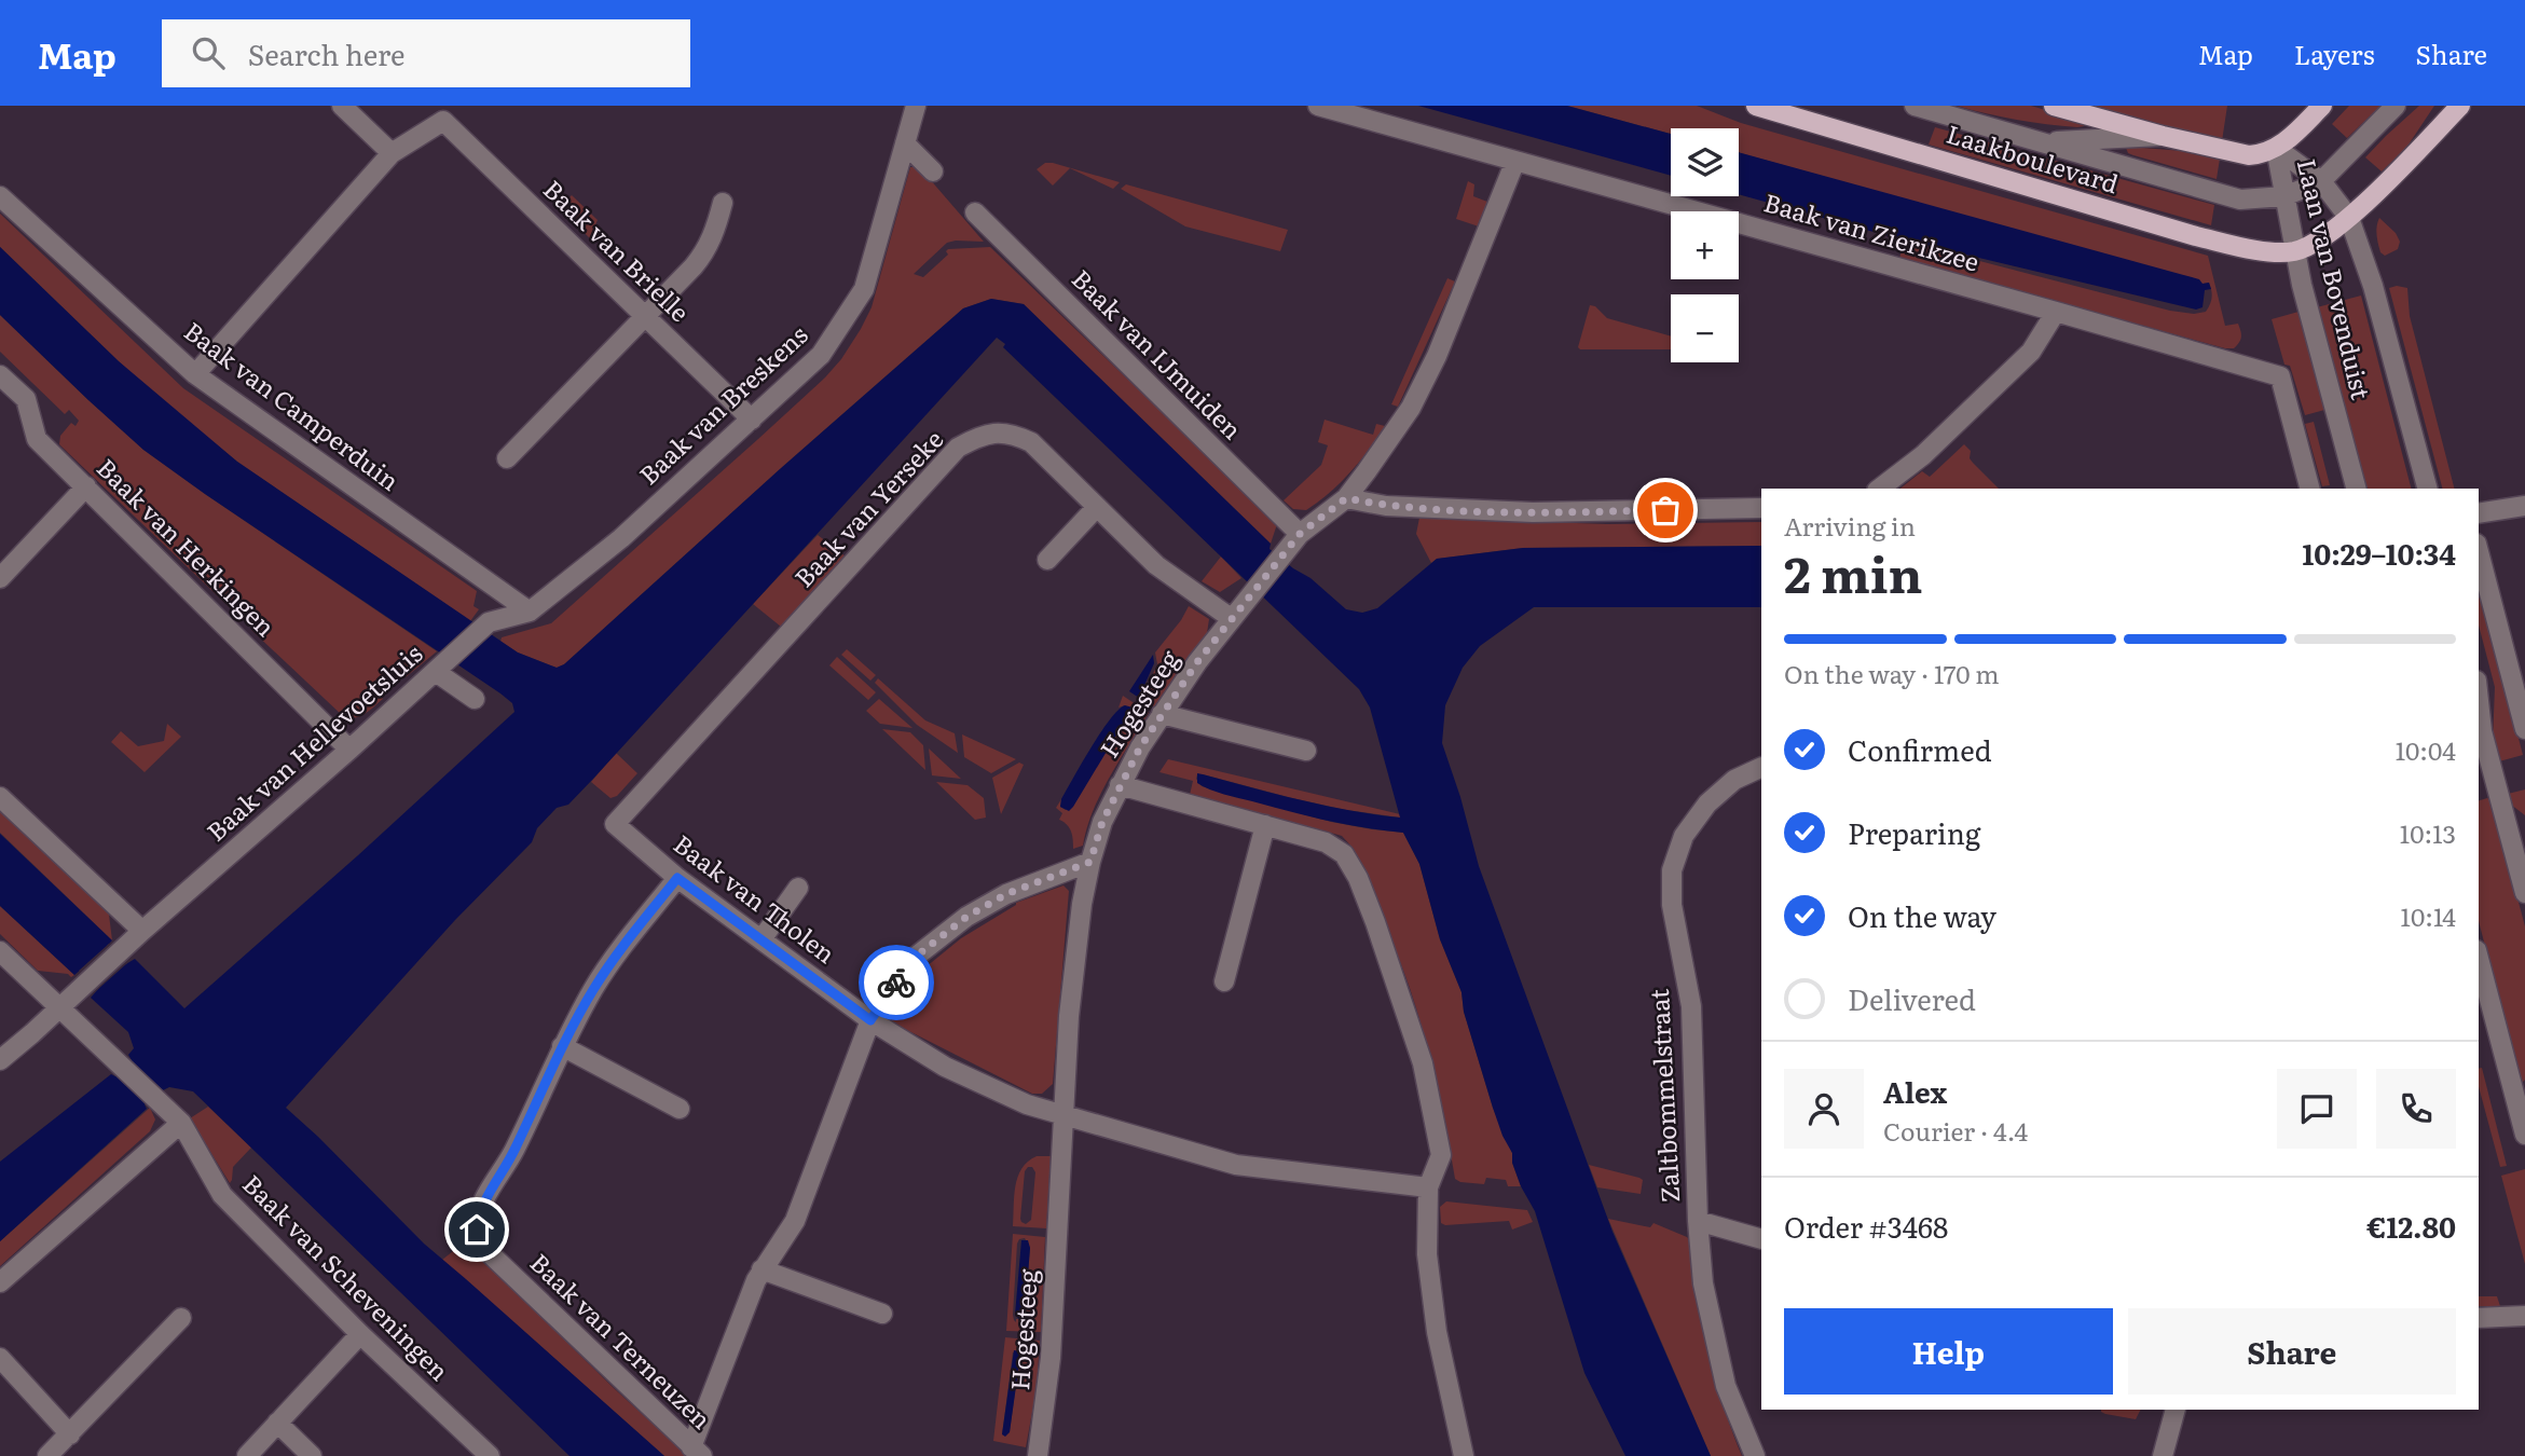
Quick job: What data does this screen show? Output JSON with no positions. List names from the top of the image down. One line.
{"streets":{"main road":["Laakboulevard"],"street":["Baak van Zierikzee","Baak van Brielle","Laan van Bovenduist","Baak van IJmuiden","Baak van Breskens","Baak van Camperduin","Baak van Yerseke","Baak van Herkingen","Hogesteeg","Baak van Hellevoetsluis","Baak van Tholen","Zaltbommelstraat","Baak van Scheveningen","Baak van Terneuzen"]},"crossings":[["Laakboulevard","Laan van Bovenduist"],["Baak van Zierikzee","Hogesteeg"],["Baak van Brielle","Baak van Breskens"],["Baak van IJmuiden","Hogesteeg"],["Baak van Breskens","Baak van Camperduin"],["Baak van Breskens","Baak van Hellevoetsluis"],["Baak van Camperduin","Baak van Hellevoetsluis"],["Baak van Yerseke","Hogesteeg"],["Baak van Yerseke","Baak van Tholen"],["Baak van Herkingen","Baak van Hellevoetsluis"],["Hogesteeg","Baak van Tholen"],["Baak van Hellevoetsluis","Baak van Scheveningen"],["Baak van Tholen","Baak van Terneuzen"]],"page":{"header":"Map","search":"Search here","nav":["Map","Layers","Share"],"map_buttons":["+","−"],"heading":["2 min","Arriving in","10:29–10:34"],"panel":["Alex","Courier · 4.4","Order #3468","€12.80"],"bar":"On the way · 170 m","list":[["Confirmed","10:04"],["Preparing","10:13"],["On the way","10:14"],"Delivered"],"buttons":["Help","Share"]}}
